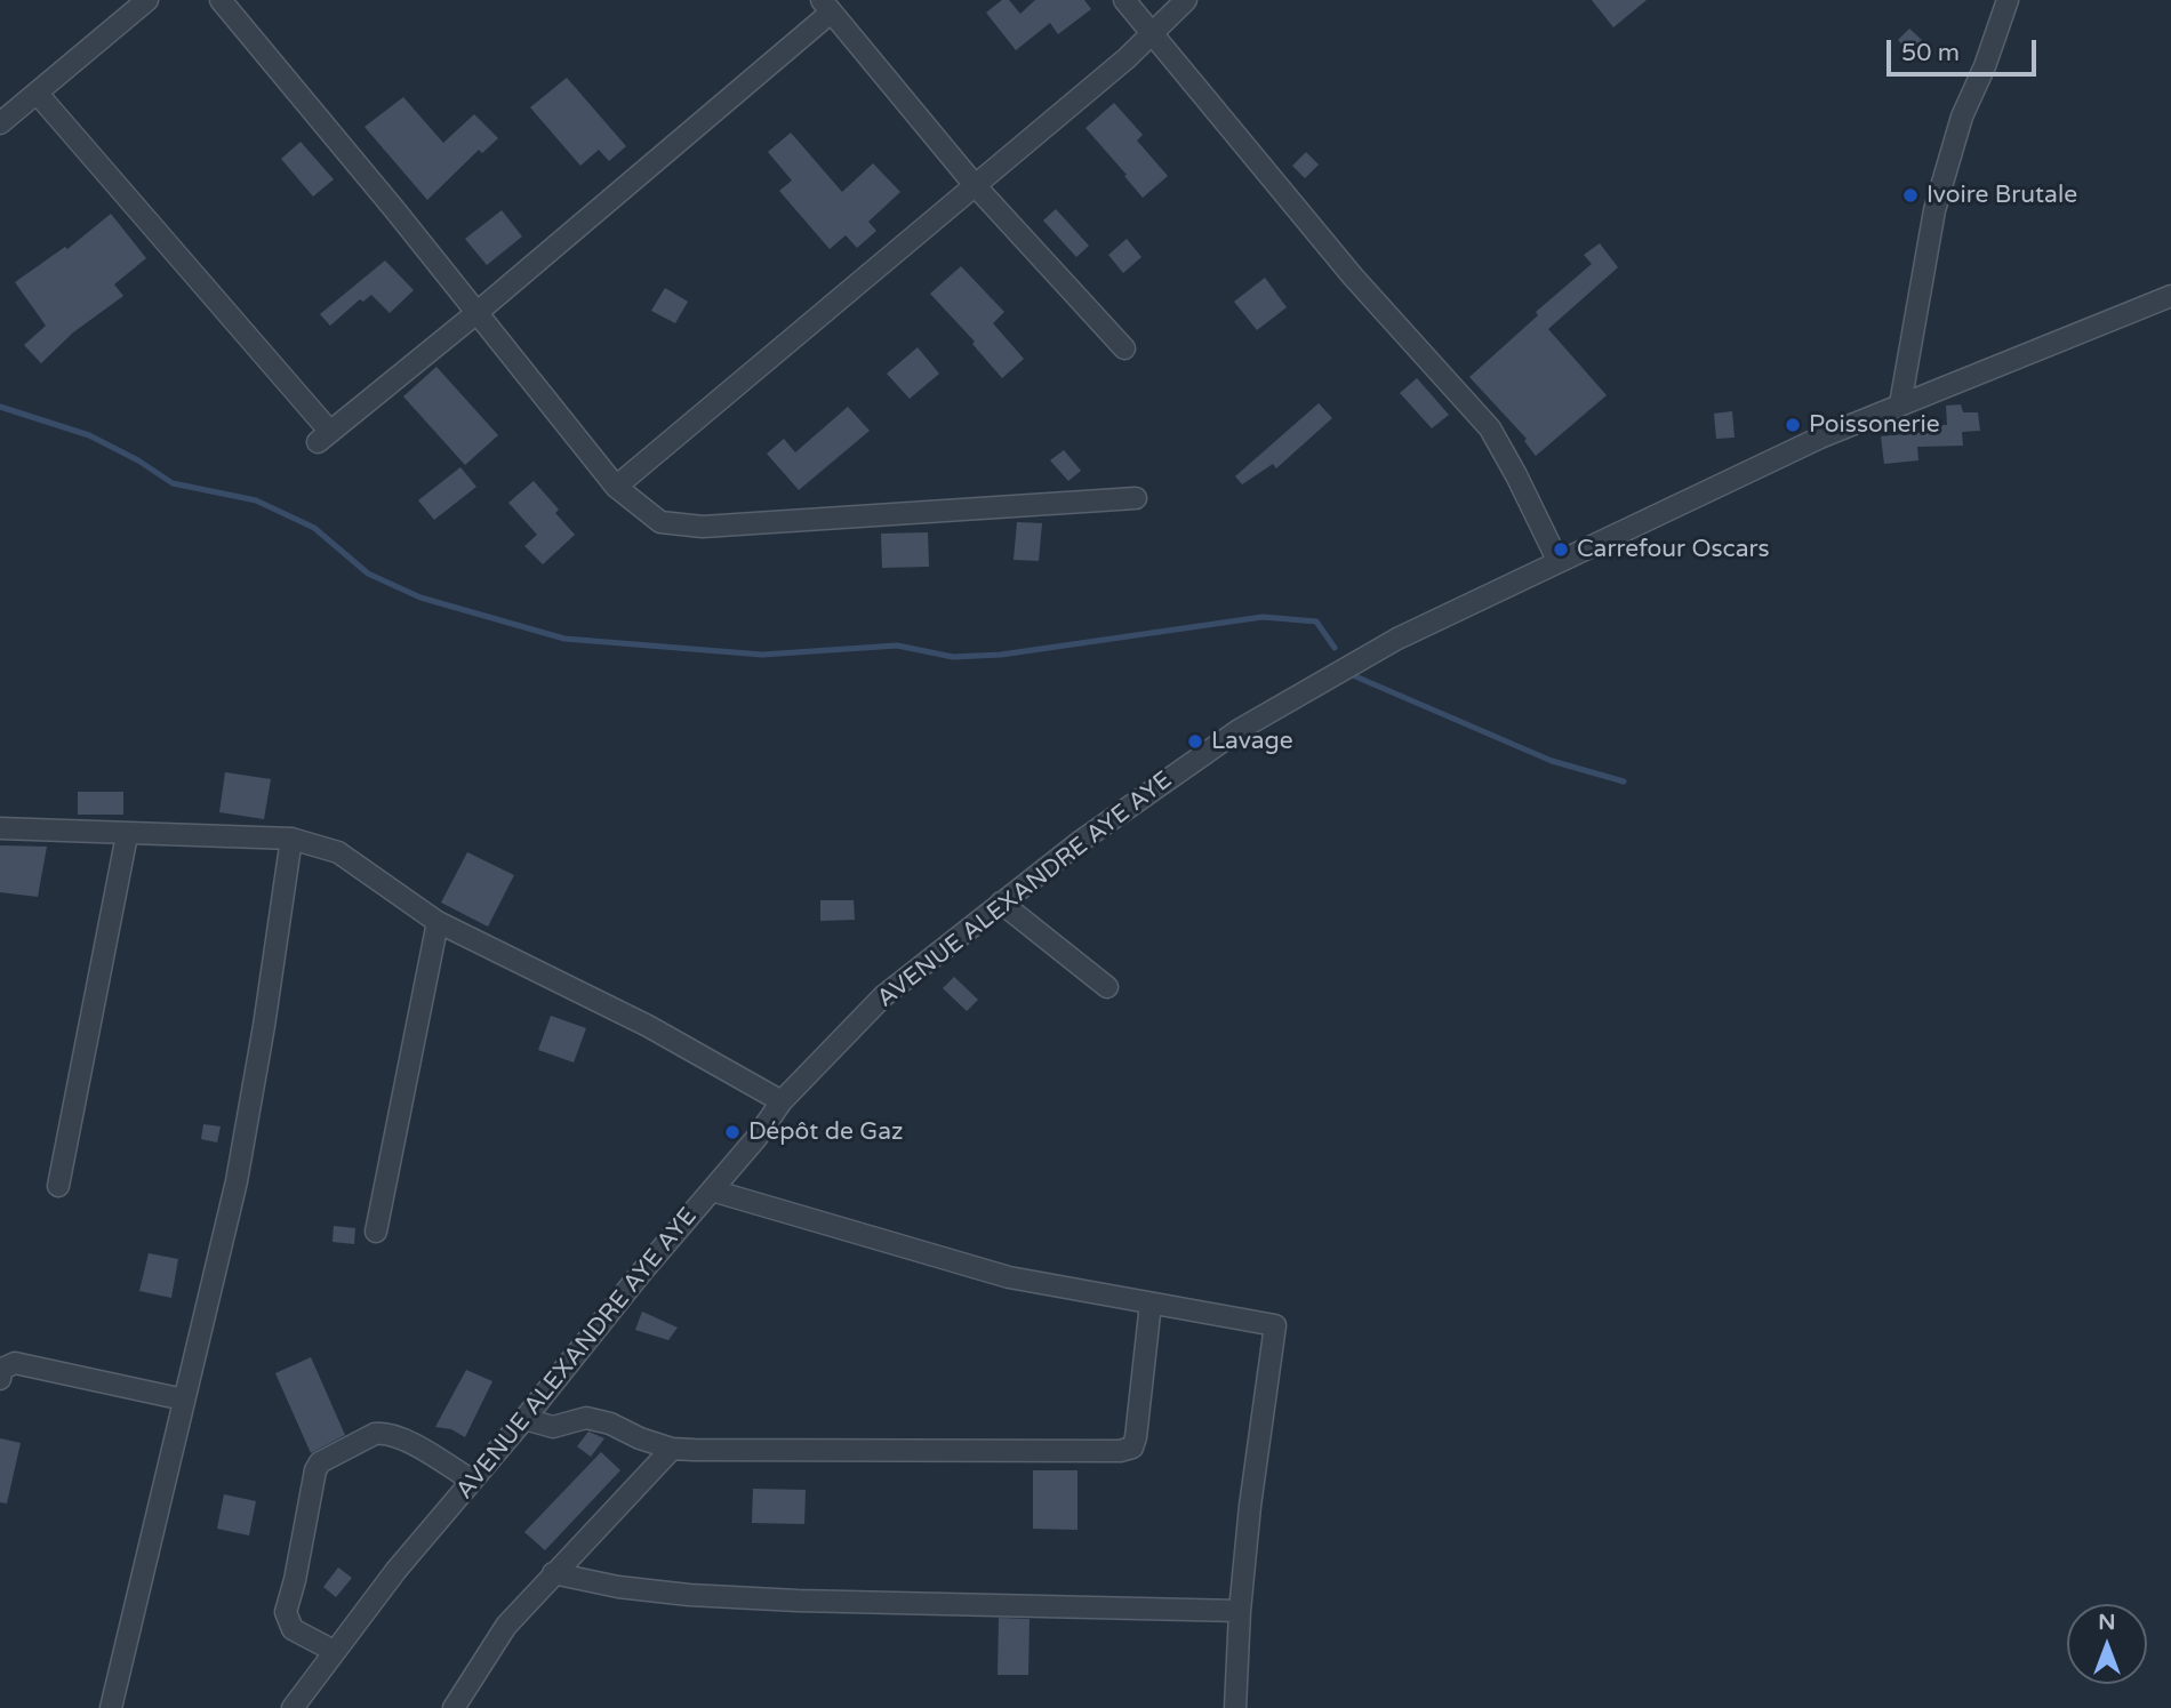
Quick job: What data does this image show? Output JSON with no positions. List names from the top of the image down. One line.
{"streets":{"street":["AVENUE ALEXANDRE AYE AYE"]},"places":["Ivoire Brutale","Poissonerie","Carrefour Oscars","Lavage","Dépôt de Gaz"],"scale_bar":"50 m","north":"top"}
